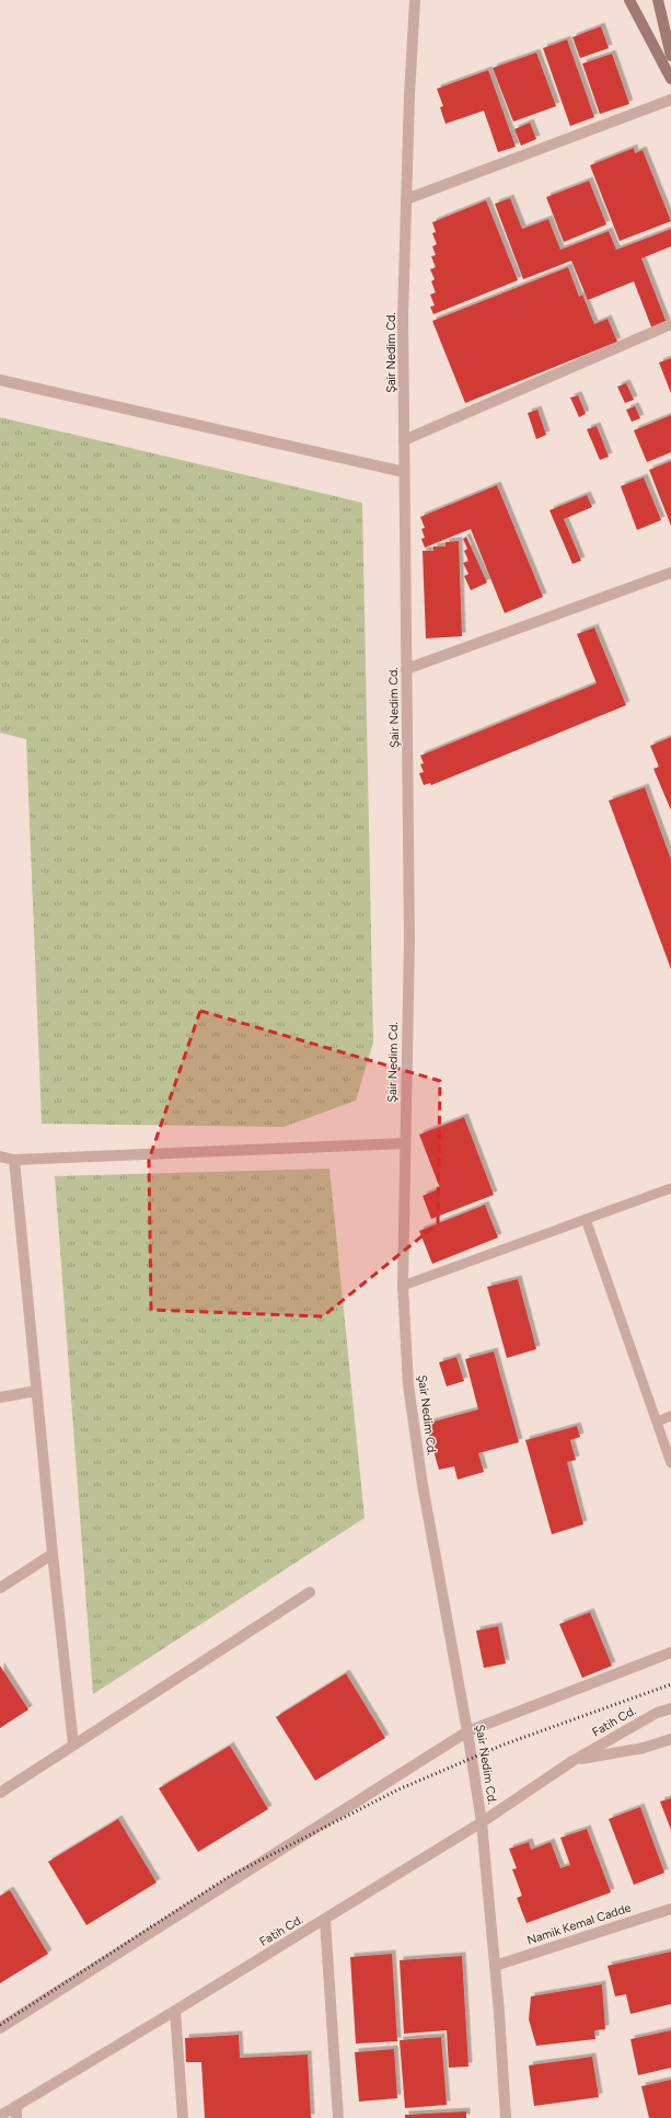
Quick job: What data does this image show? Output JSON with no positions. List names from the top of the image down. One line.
{"streets":{"street":["Şair Nedim Cd.","Fatih Cd.","Namik Kemal Cadde"]},"crossings":[["Şair Nedim Cd.","Fatih Cd."],["Şair Nedim Cd.","Namik Kemal Cadde"]]}
